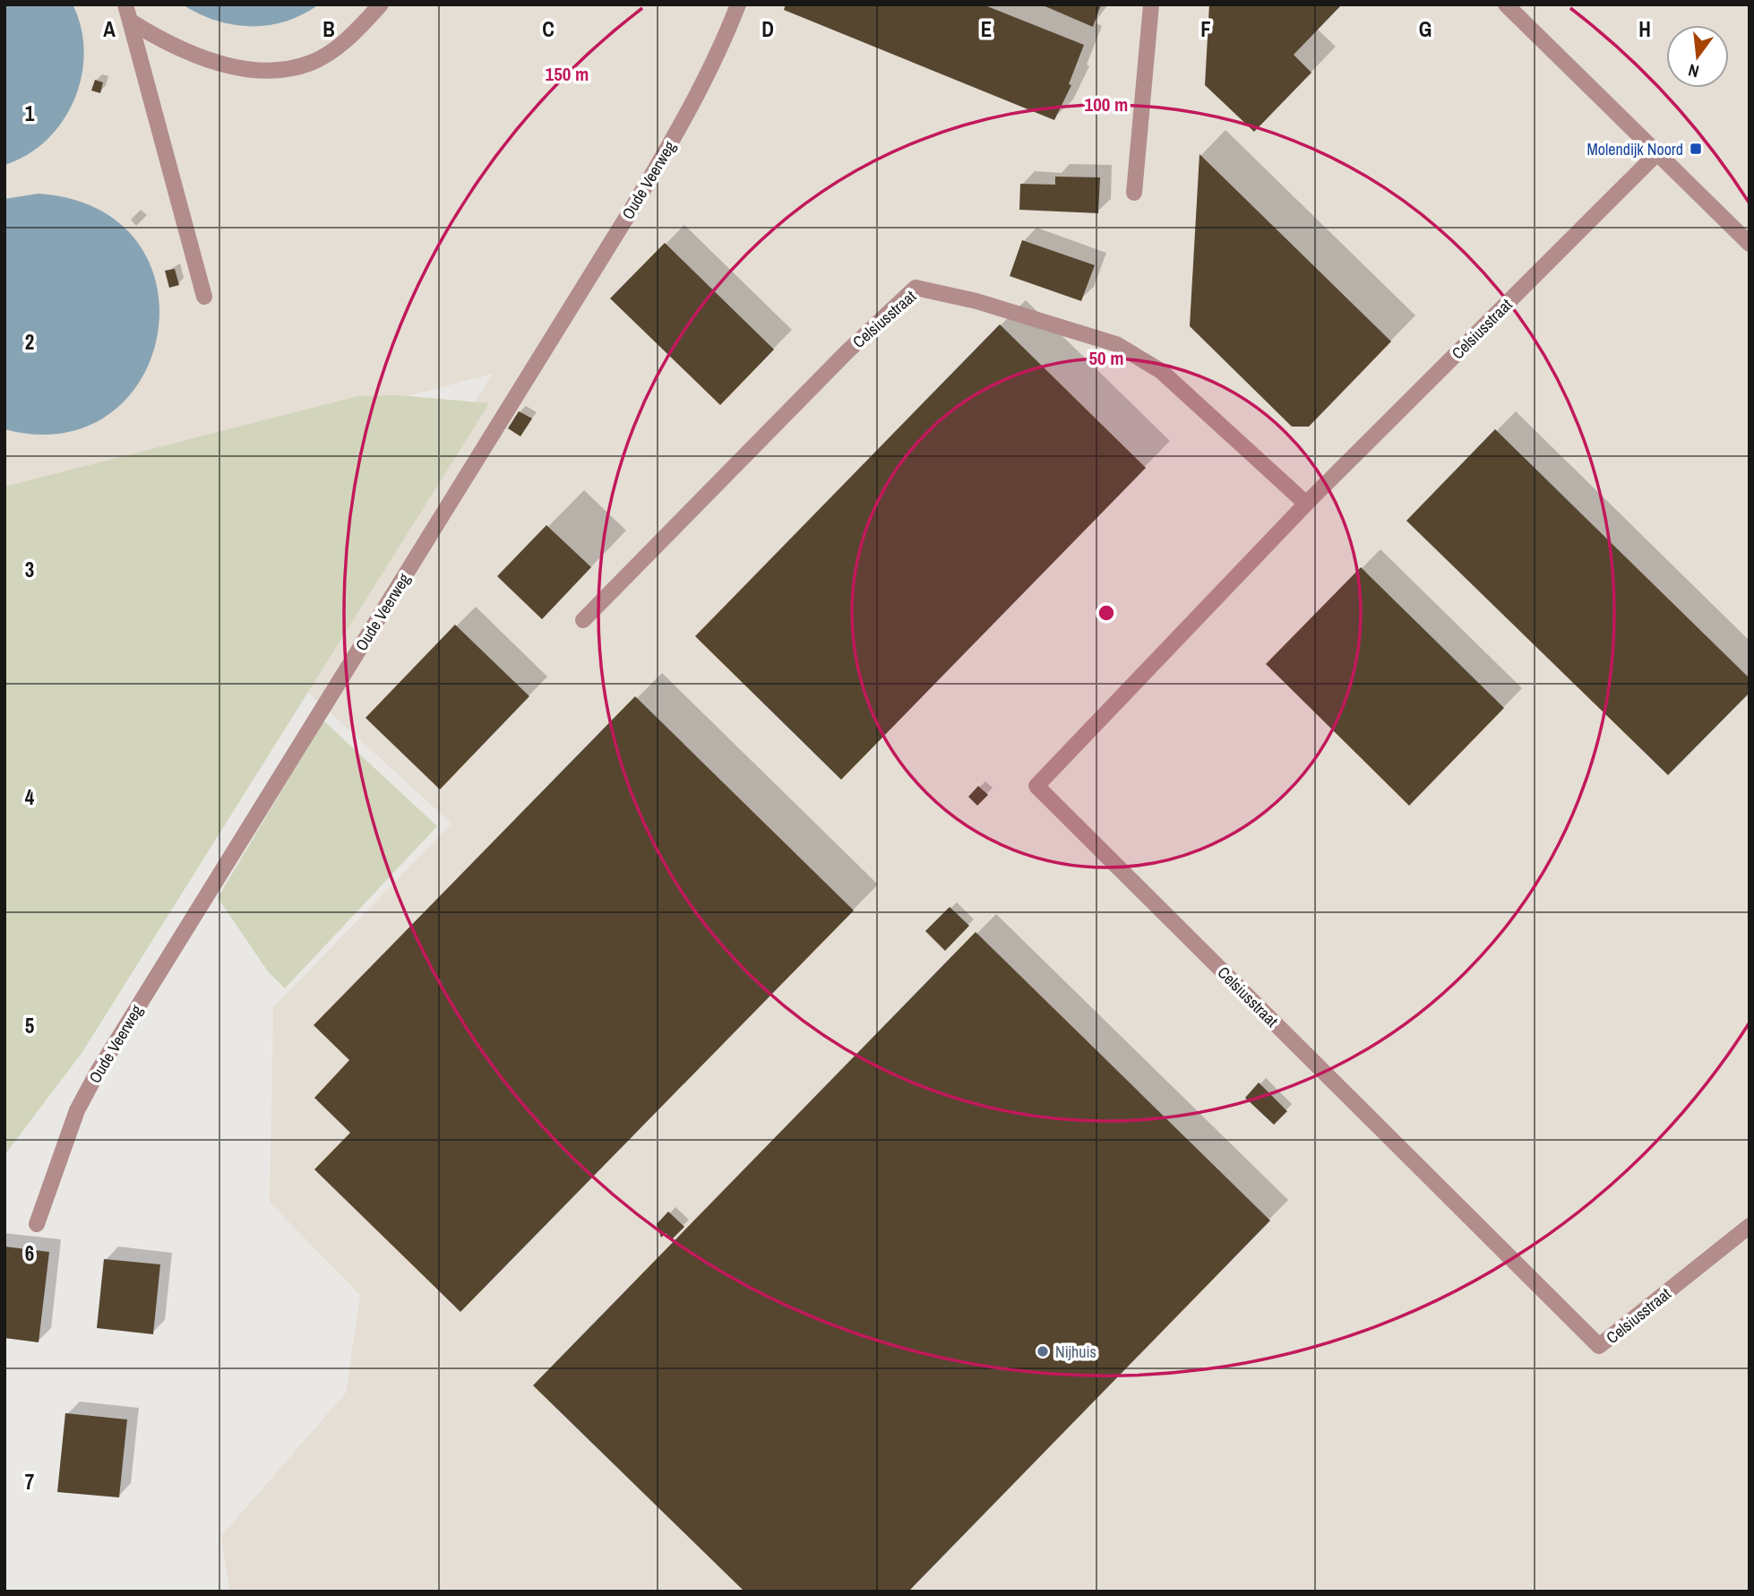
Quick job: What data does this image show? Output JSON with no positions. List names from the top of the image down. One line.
{"streets":{"street":["Oude Veerweg","Celsiusstraat"]},"places":{"transit":["Molendijk Noord"],"other":["Nijhuis"]},"north":"bottom","grid":{"columns":["A","B","C","D","E","F","G","H"],"rows":["1","2","3","4","5","6","7"]},"rings":["150 m","100 m","50 m"]}
